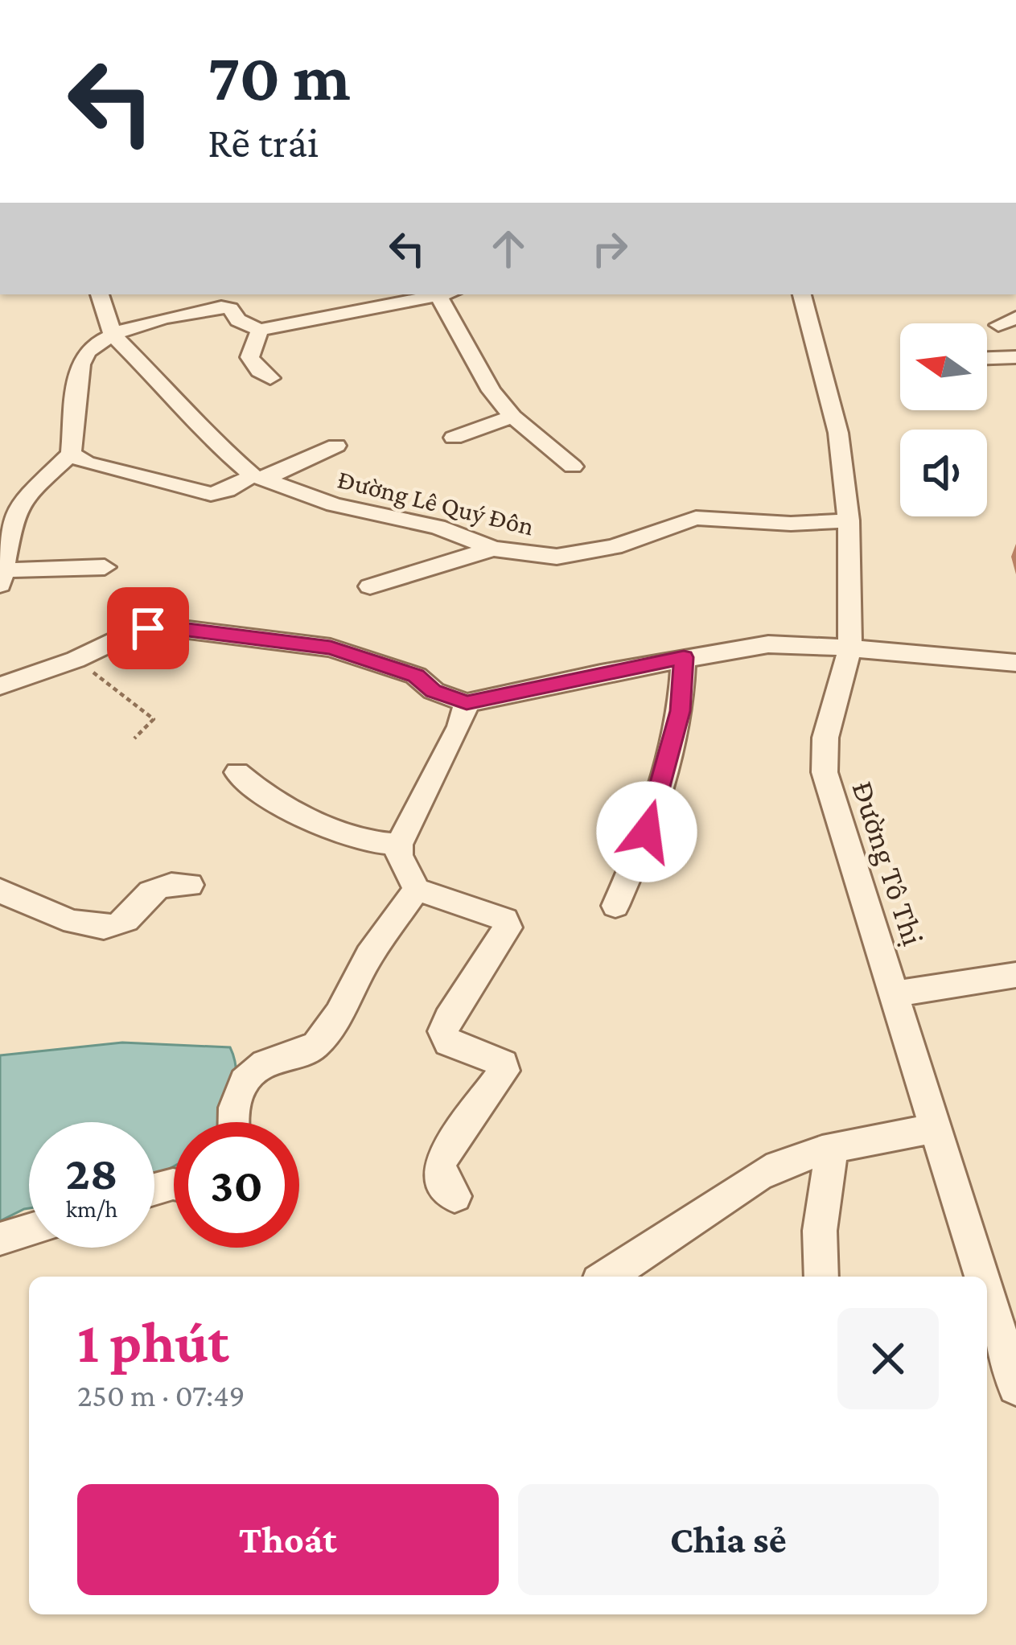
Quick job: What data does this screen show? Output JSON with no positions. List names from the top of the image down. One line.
{"streets":{"street":["Đường Lê Quý Đôn","Đường Tô Thị"]},"crossings":[["Đường Lê Quý Đôn","Đường Tô Thị"]],"north":"left","page":{"turn":["70 m","Rẽ trái"],"speed":"28 km/h","limit":"30","heading":["1 phút","250 m · 07:49"],"buttons":["Thoát","Chia sẻ"]}}
